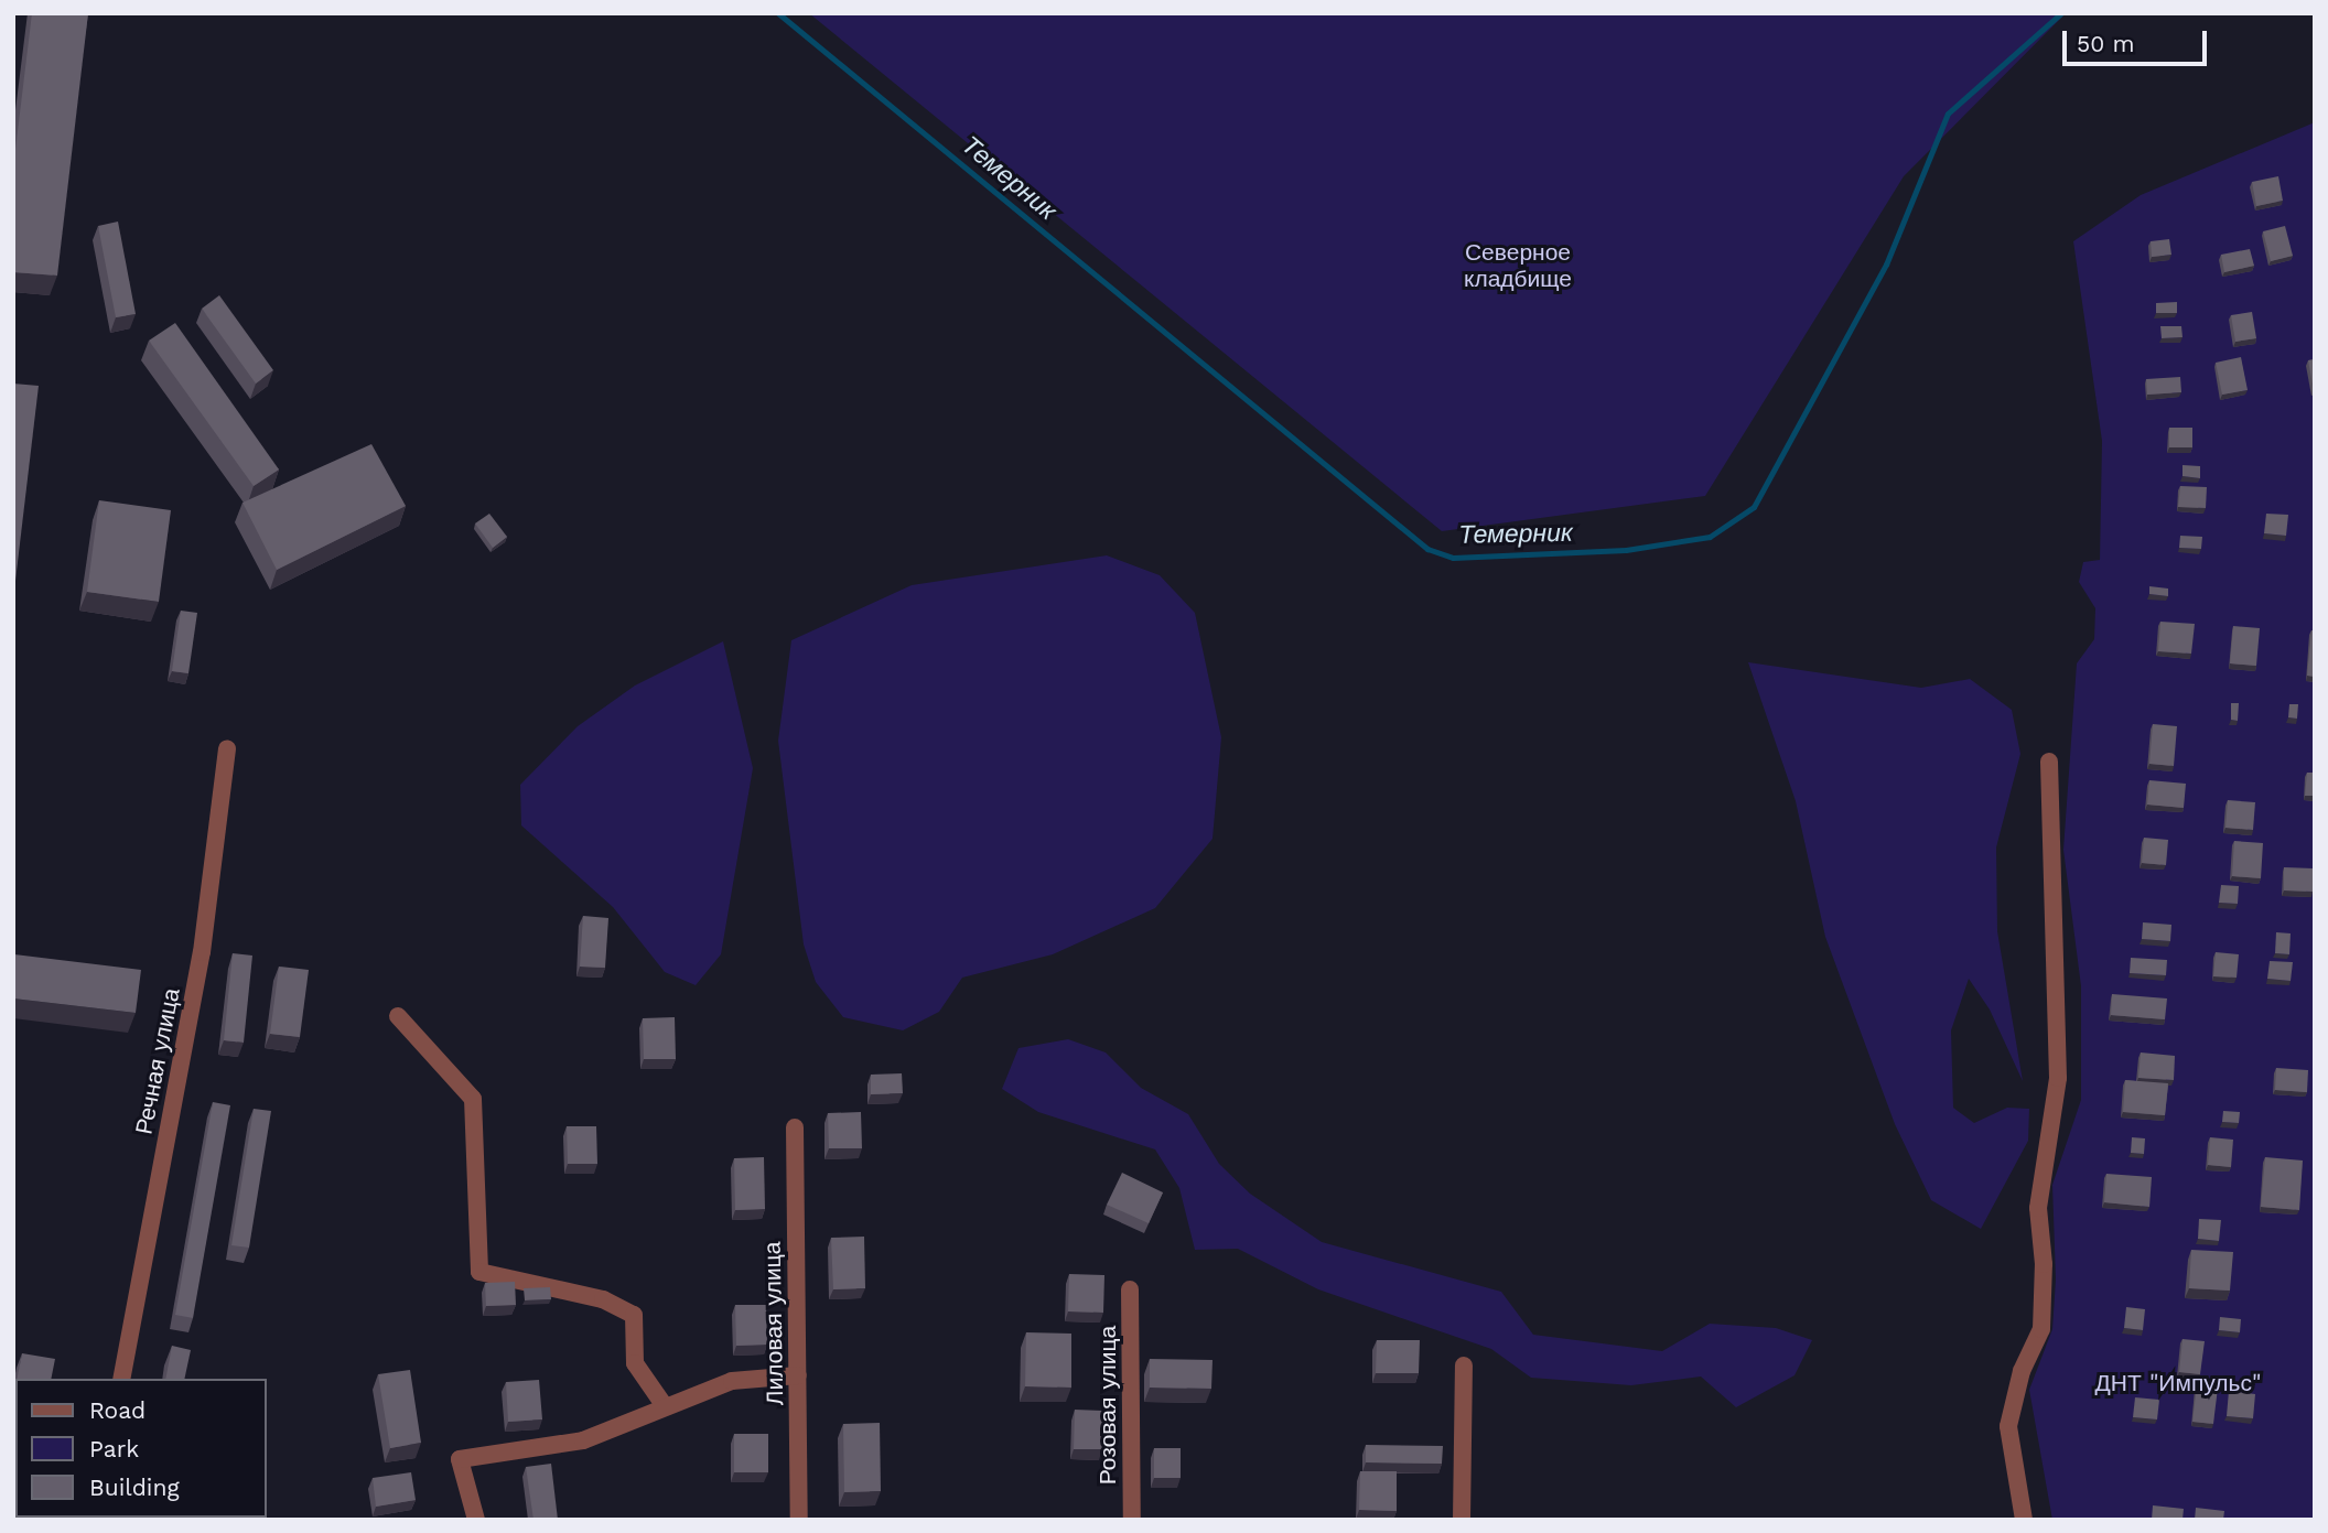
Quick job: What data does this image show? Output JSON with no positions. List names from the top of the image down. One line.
{"streets":{"street":["Речная улица","Лиловая улица","Розовая улица"]},"water":["Темерник"],"parks":["Северное кладбище","ДНТ \"Импульс\""],"legend":["Road","Park","Building"],"scale_bar":"50 m"}
